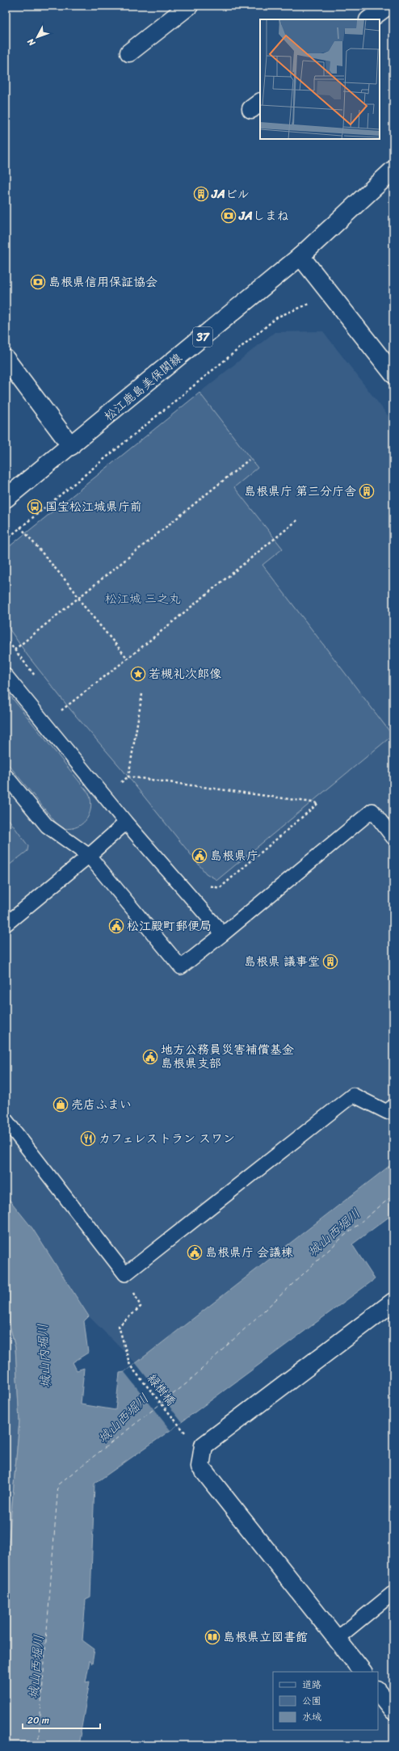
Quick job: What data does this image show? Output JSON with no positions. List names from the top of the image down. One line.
{"streets":{"street":["37","松江鹿島美保関線"],"path":["緑樹橋"]},"water":["城山西堀川","城山内堀川"],"parks":["松江城 三之丸"],"places":{"building":["JAビル","島根県庁 第三分庁舎","島根県 議事堂"],"bank":["JAしまね","島根県信用保証協会"],"bus stop":["国宝松江城県庁前"],"place":["若槻礼次郎像"],"public building":["島根県庁","松江殿町郵便局","地方公務員災害補償基金 島根県支部","島根県庁 会議棟"],"shop":["売店ふまい"],"restaurant":["カフェレストラン スワン"],"library":["島根県立図書館"]},"legend":["道路","公園","水域"],"scale_bar":"20 m","north":"bottom left"}
